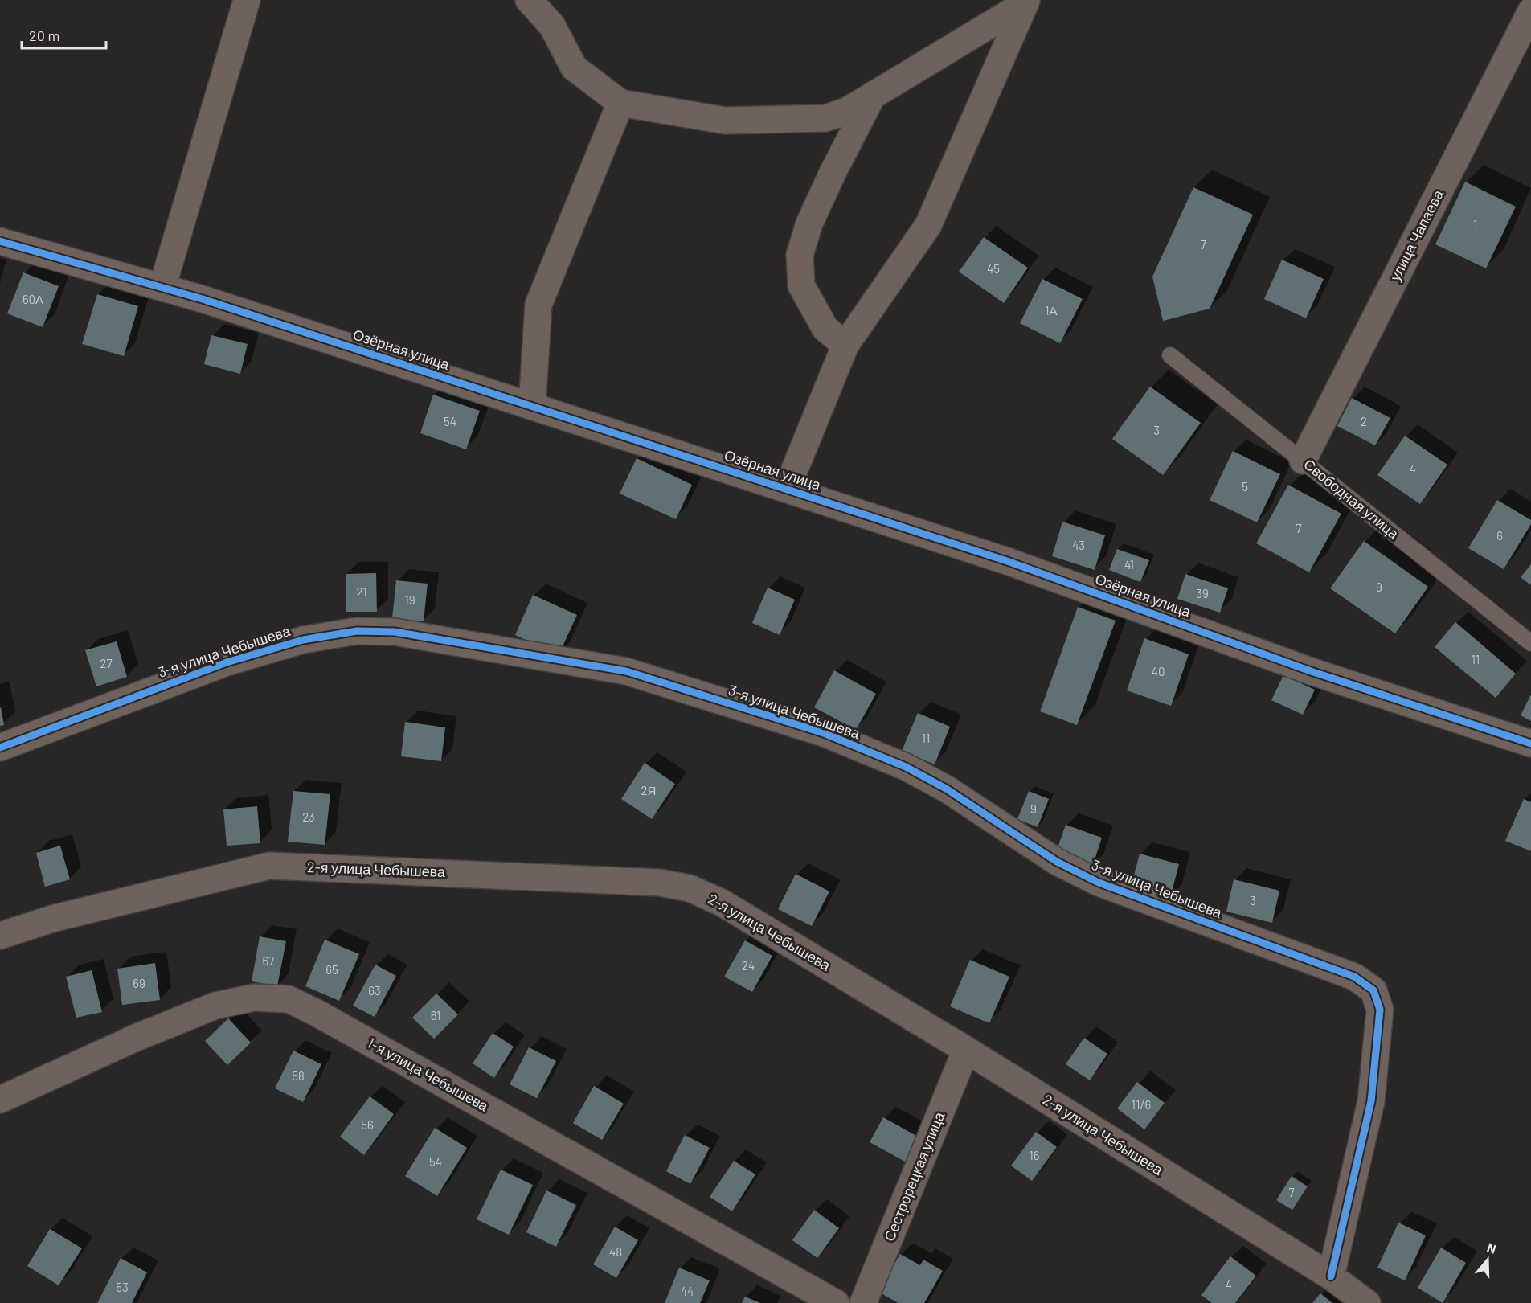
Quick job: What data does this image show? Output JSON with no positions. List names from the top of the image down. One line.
{"streets":{"street":["улица Чапаева","Озёрная улица","3-я улица Чебышева","2-я улица Чебышева","1-я улица Чебышева","Сестрорецкая улица"],"lane":["Свободная улица"]},"crossings":[["улица Чапаева","Свободная улица"],["3-я улица Чебышева","2-я улица Чебышева"],["2-я улица Чебышева","Сестрорецкая улица"]],"house_numbers":["1","7","45","60А","1А","54","2","3","4","5","7","6","43","41","9","21","39","19","11","27","40","11","2Я","9","23","3","67","24","65","69","63","61","58","11/6","56","16","54","7","48","4","53","44"],"scale_bar":"20 m","north":"top"}
